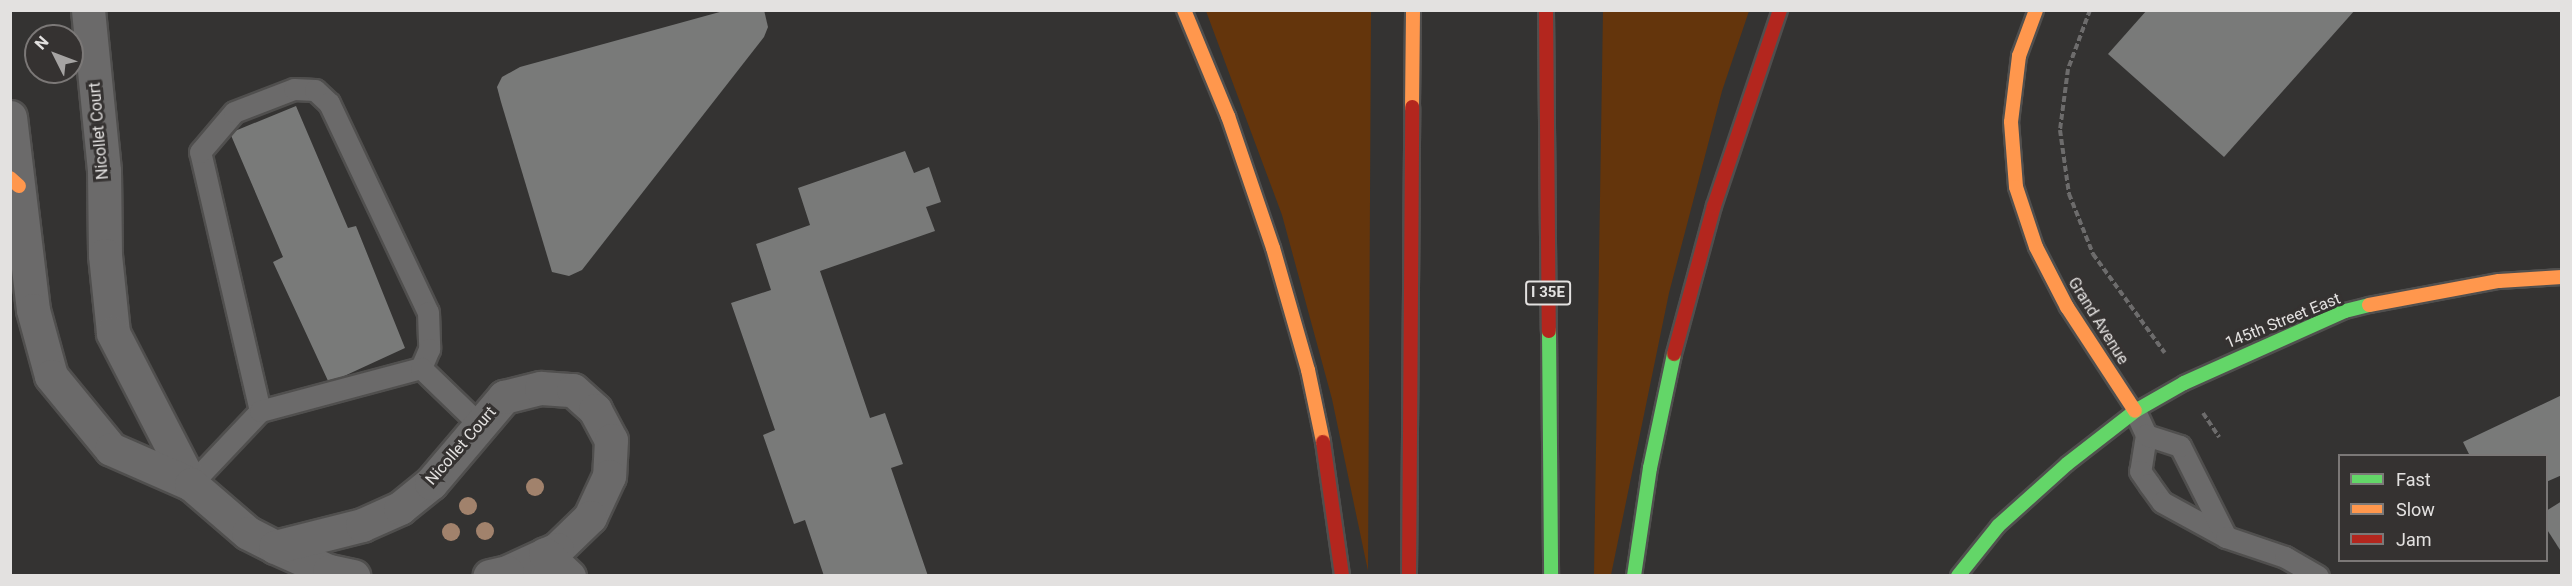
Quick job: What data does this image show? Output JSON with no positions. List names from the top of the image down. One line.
{"streets":{"main road":["I 35E","Grand Avenue","145th Street East"],"street":["Nicollet Court"]},"crossings":[["Grand Avenue","145th Street East"]],"legend":["Fast","Slow","Jam"],"north":"top left"}
